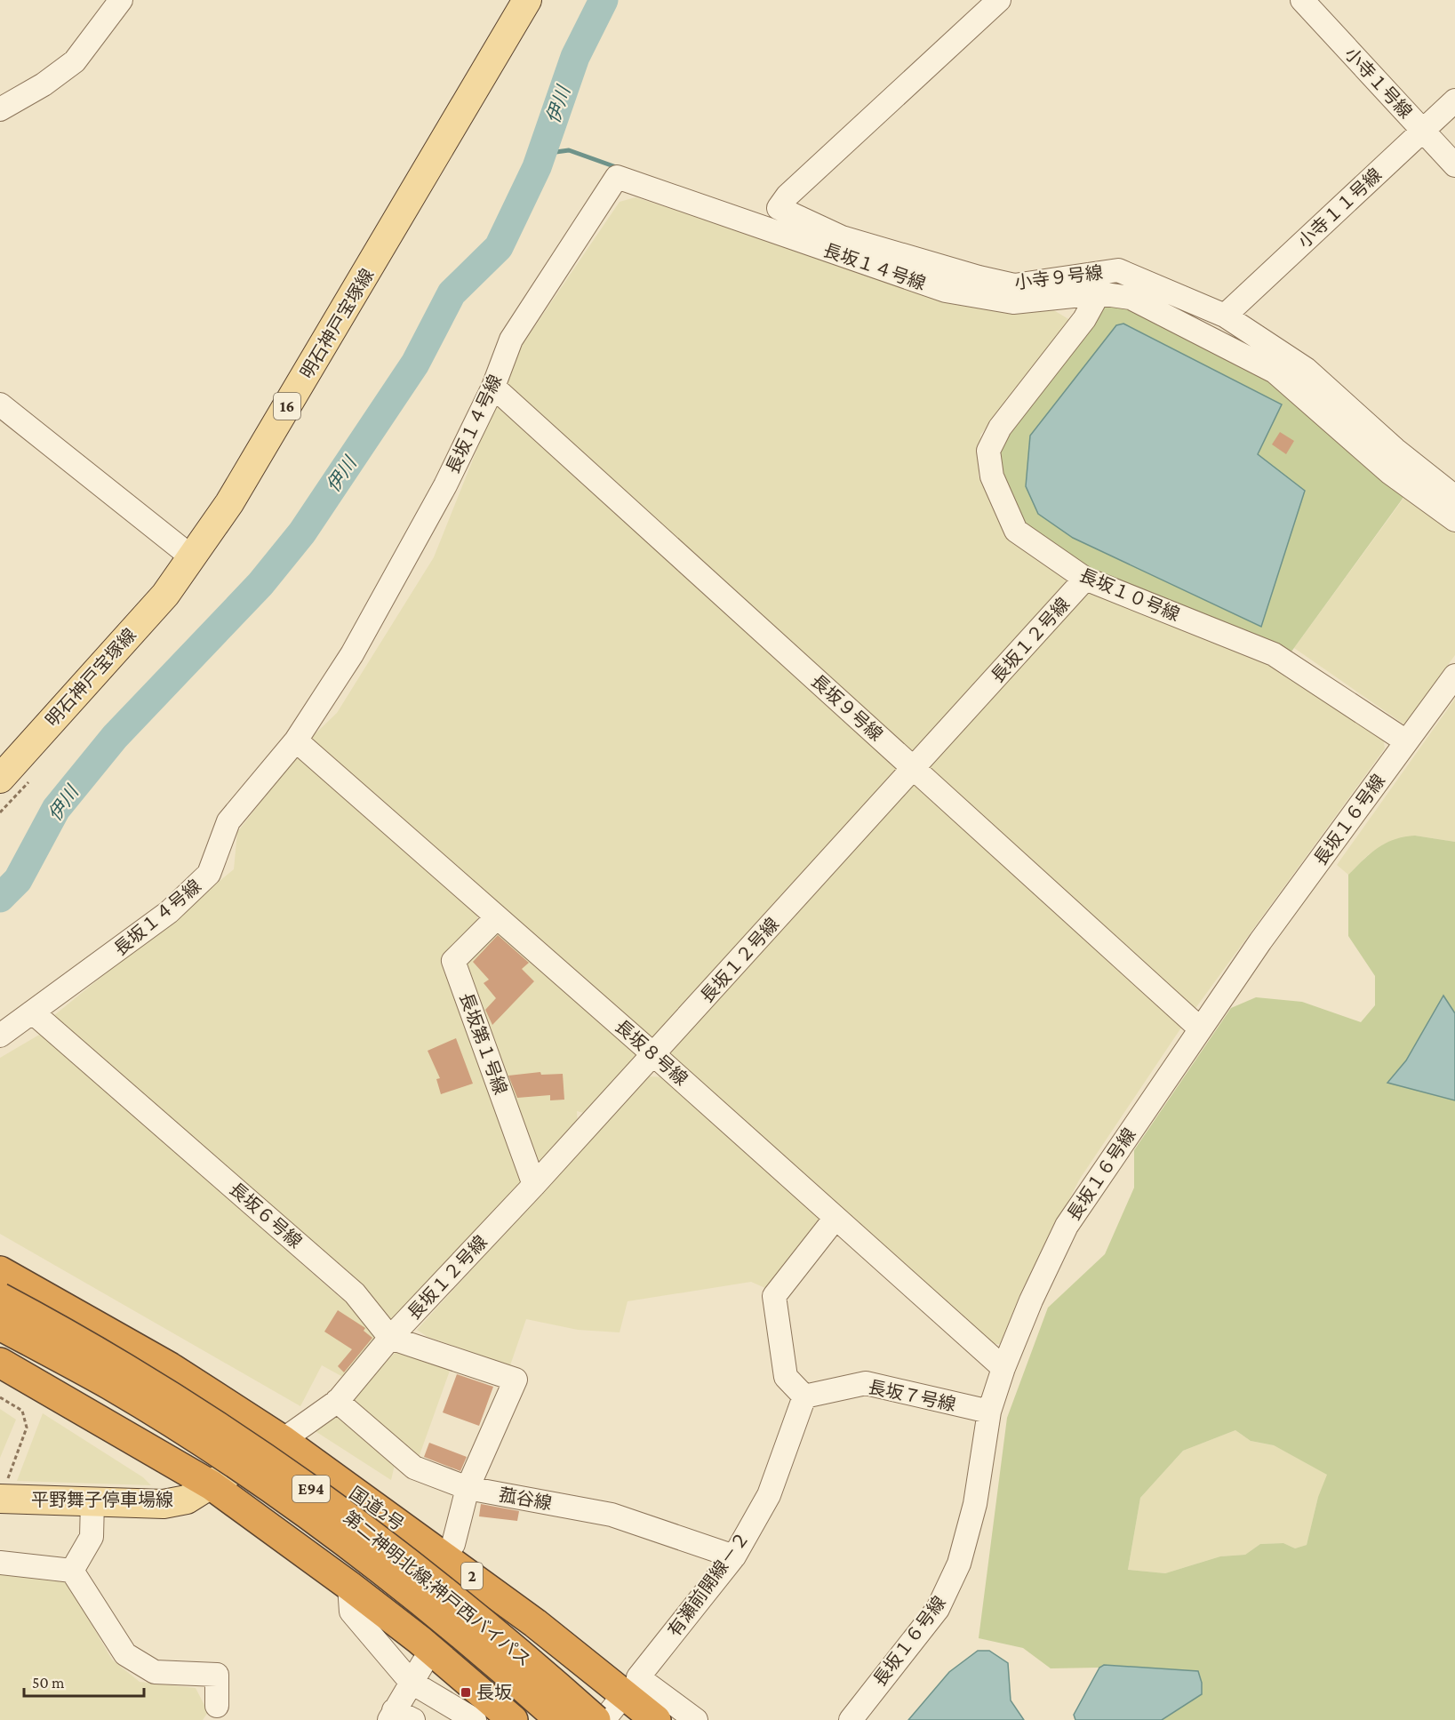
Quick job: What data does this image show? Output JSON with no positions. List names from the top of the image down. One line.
{"streets":{"highway":["E94","国道2号","2","第二神明北線;神戸西バイパス"],"main road":["明石神戸宝塚線","16","平野舞子停車場線"],"street":["小寺１号線","小寺１１号線","長坂１４号線","小寺９号線","長坂１０号線","長坂１２号線","長坂９号線","長坂１６号線","長坂第１号線","長坂８号線","長坂６号線","長坂７号線","菰谷線","有瀬前開線－２"]},"crossings":[["小寺１号線","小寺１１号線"],["小寺１１号線","小寺９号線"],["長坂１４号線","小寺９号線"],["長坂１４号線","長坂１０号線"],["長坂１４号線","長坂９号線"],["長坂１４号線","長坂８号線"],["長坂１４号線","長坂６号線"],["長坂１０号線","長坂１２号線"],["長坂１０号線","長坂１６号線"],["長坂１２号線","長坂９号線"],["長坂１２号線","長坂第１号線"],["長坂１２号線","長坂８号線"],["長坂１２号線","長坂６号線"],["長坂１２号線","菰谷線"],["長坂１２号線","平野舞子停車場線"],["長坂１２号線","国道2号"],["長坂９号線","長坂１６号線"],["長坂１６号線","長坂８号線"],["長坂１６号線","長坂７号線"],["長坂第１号線","長坂８号線"],["長坂７号線","有瀬前開線－２"],["菰谷線","有瀬前開線－２"],["平野舞子停車場線","国道2号"]],"water":["伊川"],"places":{"transit":["長坂"]},"scale_bar":"50 m"}
